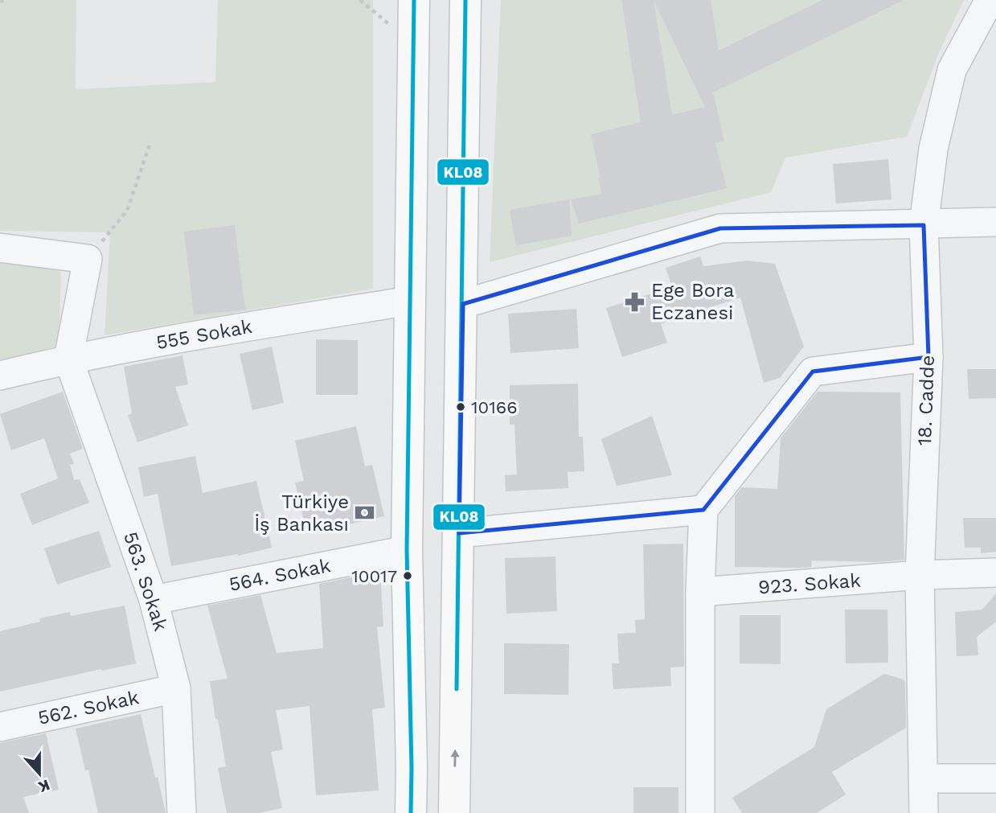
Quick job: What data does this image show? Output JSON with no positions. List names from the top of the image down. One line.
{"streets":{"street":["555 Sokak","18. Cadde","564. Sokak","563. Sokak","923. Sokak","562. Sokak"]},"crossings":[["555 Sokak","563. Sokak"],["18. Cadde","923. Sokak"],["564. Sokak","563. Sokak"],["563. Sokak","562. Sokak"]],"places":{"pharmacy":["Ege Bora Eczanesi"],"other":["10166","10017"],"bank":["Türkiye İş Bankası"]},"lines":["transit line KL08"],"north":"bottom"}
